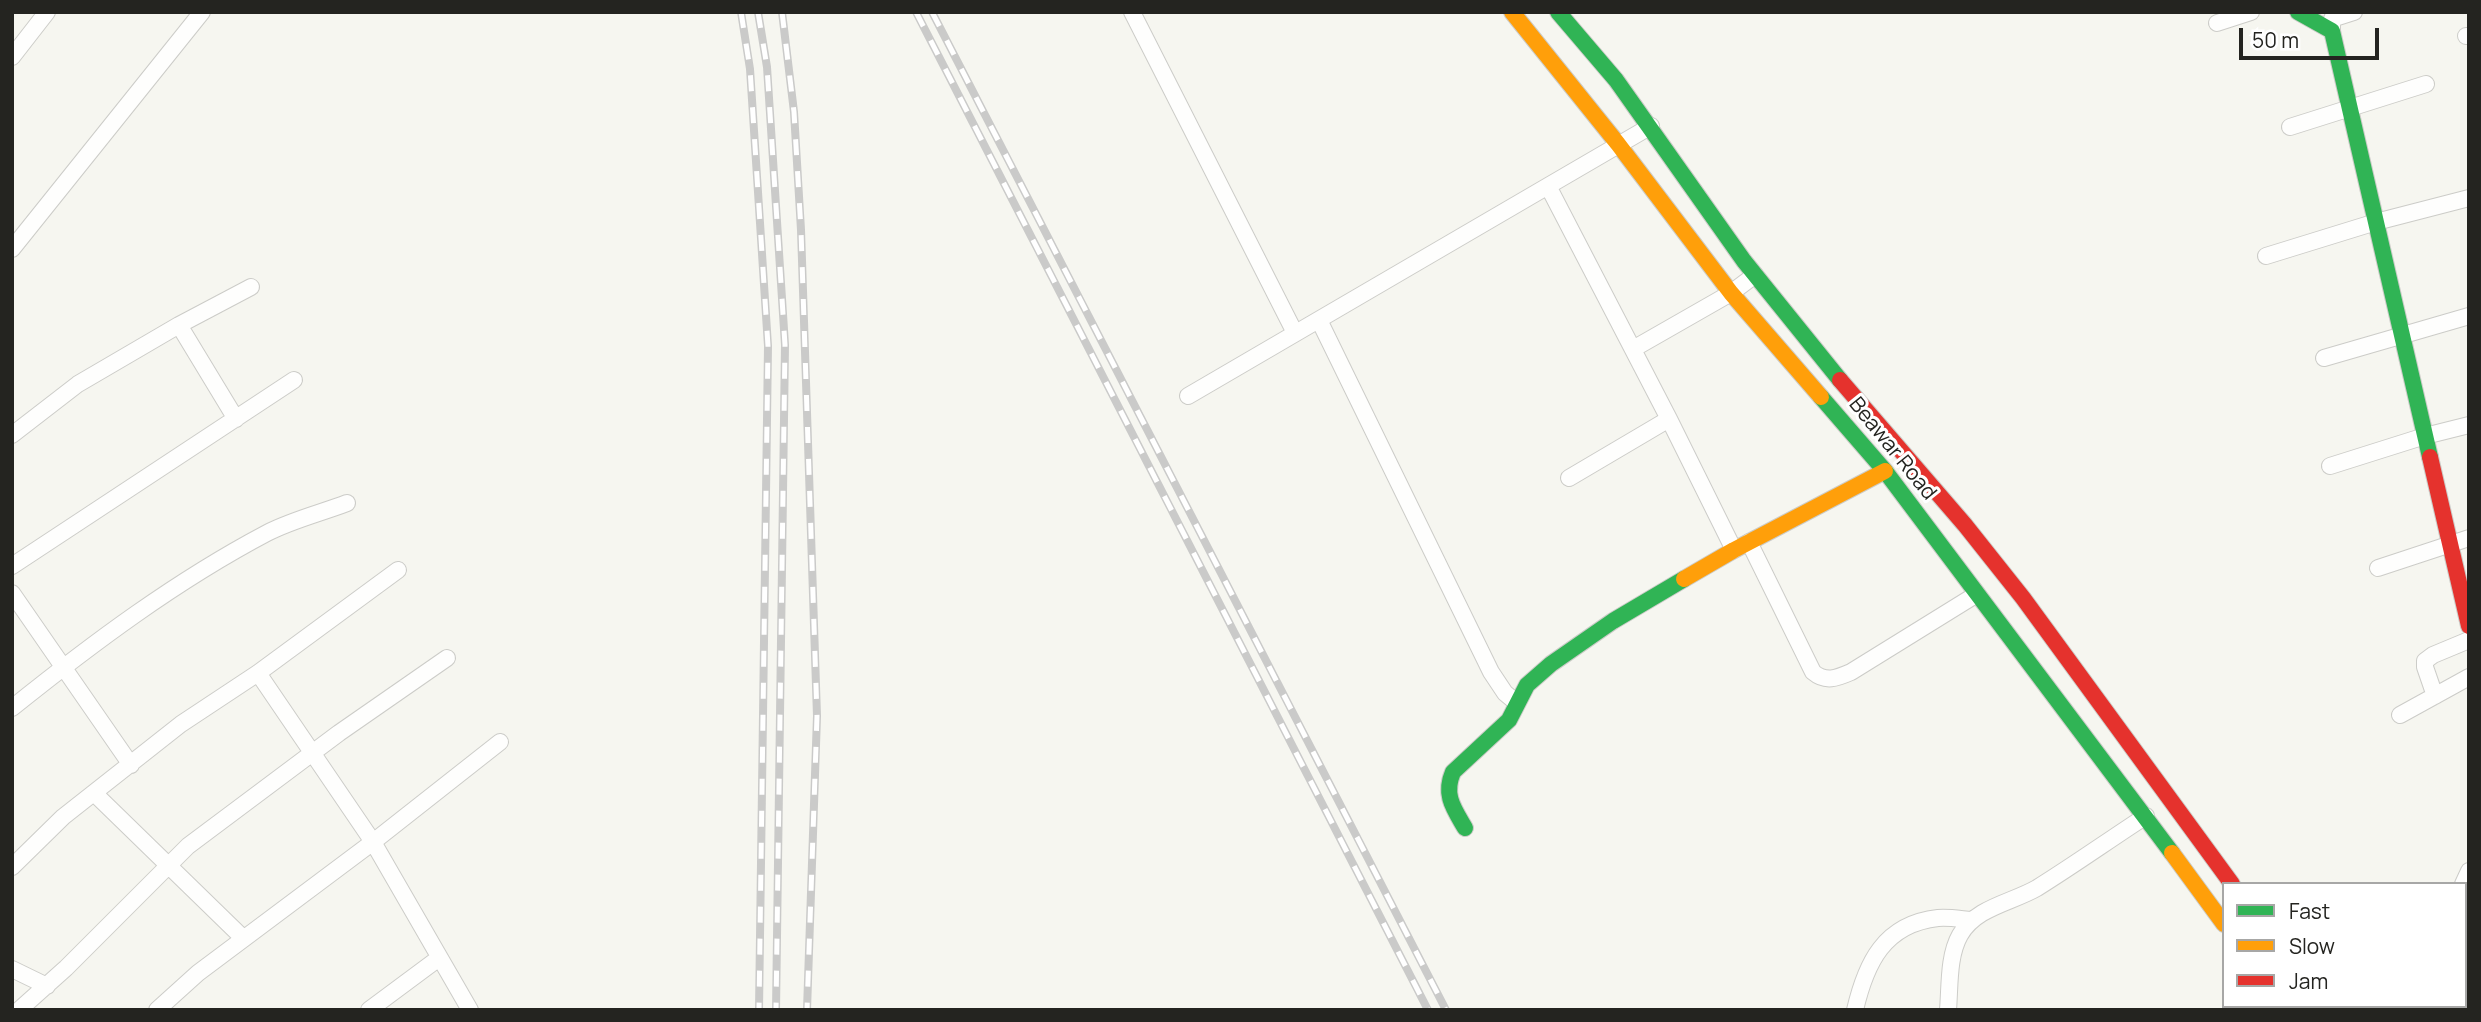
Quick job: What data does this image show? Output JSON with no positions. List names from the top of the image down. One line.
{"streets":{"main road":["Beawar Road"]},"legend":["Fast","Slow","Jam"],"scale_bar":"50 m"}
